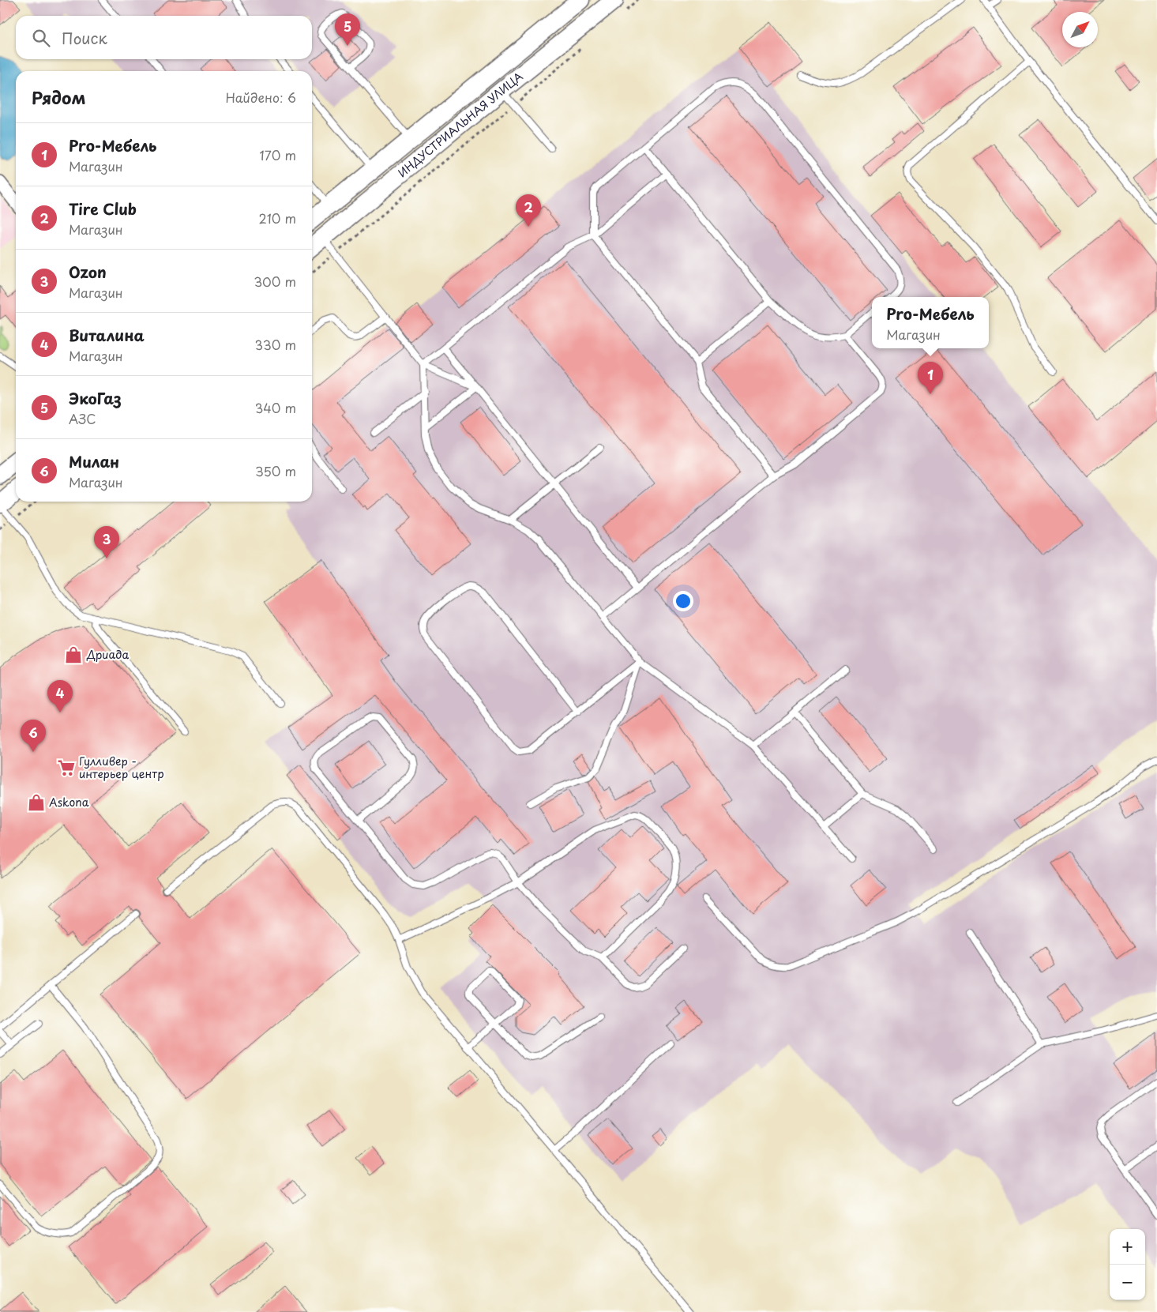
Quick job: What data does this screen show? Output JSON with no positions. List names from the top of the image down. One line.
{"streets":{"main road":["ИНДУСТРИАЛЬНАЯ УЛИЦА"]},"places":{"shop":["Дриада","Askona"],"supermarket":["Гулливер - интерьер центр"]},"north":"top right","page":{"pins":["5","2","1","3","4","6"],"search":"Поиск","heading":["Рядом","Найдено: 6"],"list":[{"mark":"1","name":"Pro-Мебель","note":"Магазин","value":"170 m"},{"mark":"2","name":"Tire Club","note":"Магазин","value":"210 m"},{"mark":"3","name":"Ozon","note":"Магазин","value":"300 m"},{"mark":"4","name":"Виталина","note":"Магазин","value":"330 m"},{"mark":"5","name":"ЭкоГаз","note":"АЗС","value":"340 m"},{"mark":"6","name":"Милан","note":"Магазин","value":"350 m"}],"popup":["Pro-Мебель","Магазин"],"map_buttons":["+","−"]}}
